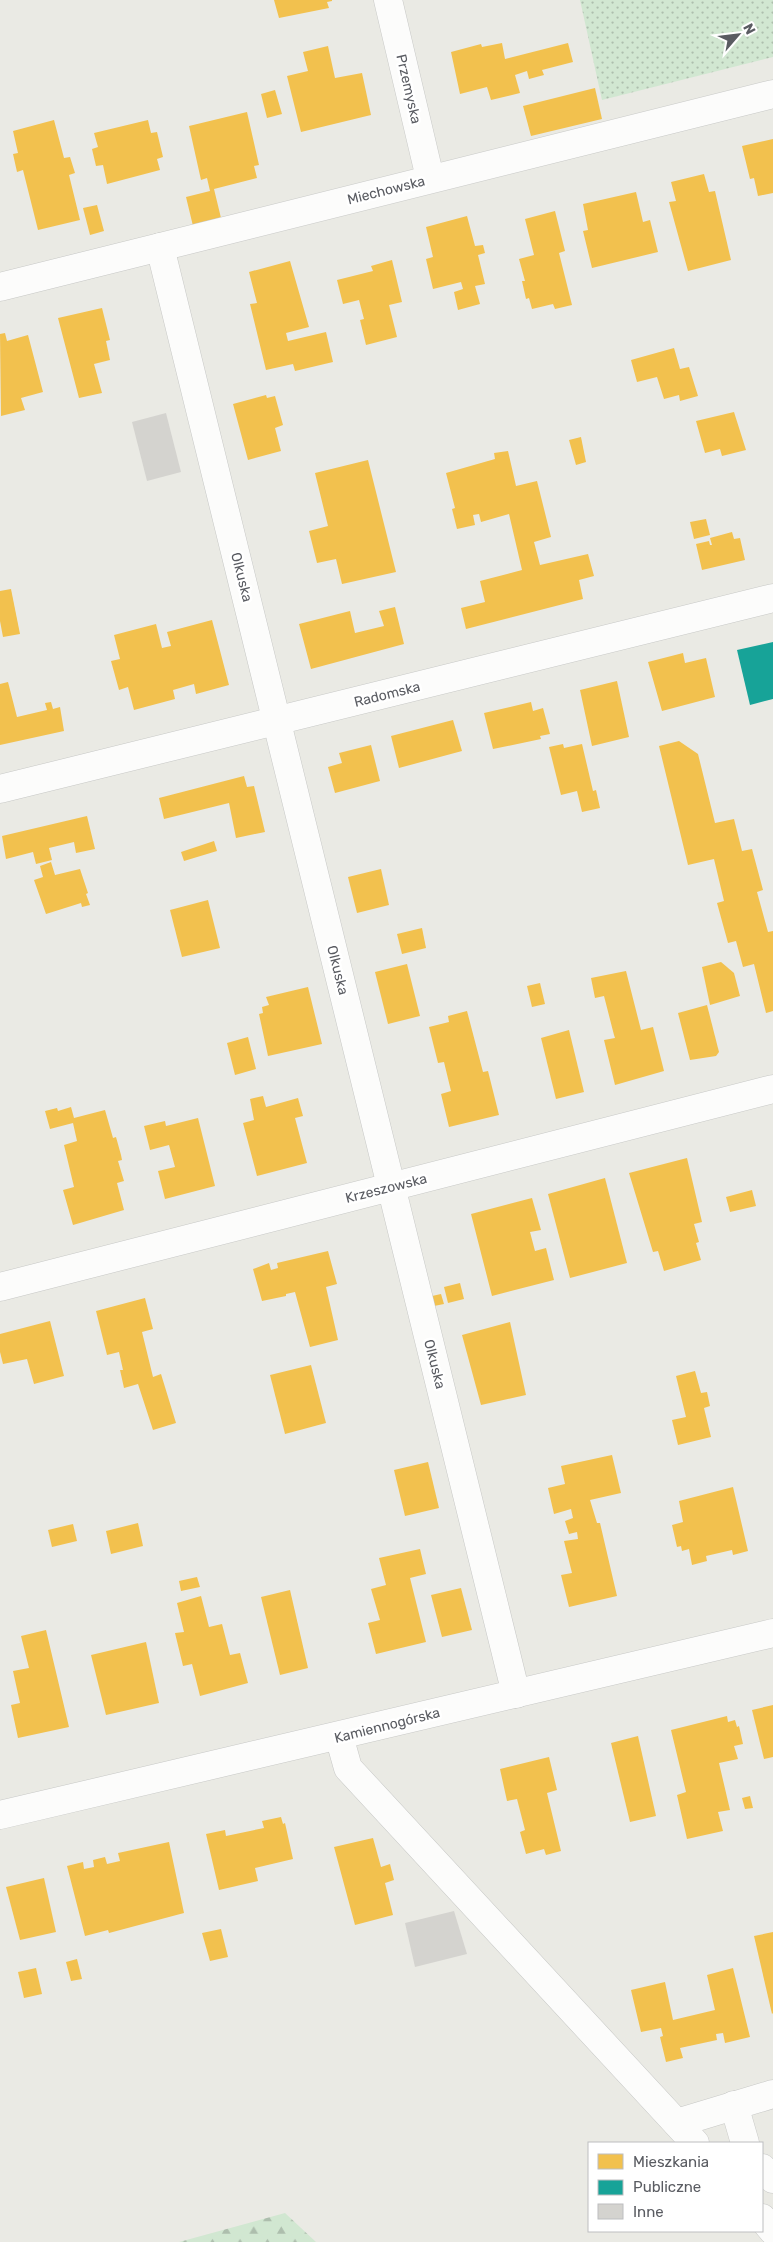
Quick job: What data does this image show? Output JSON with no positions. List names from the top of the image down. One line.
{"streets":{"street":["Przemyska","Miechowska","Olkuska","Radomska","Krzeszowska","Kamiennogórska"]},"crossings":[["Przemyska","Miechowska"],["Miechowska","Olkuska"],["Olkuska","Radomska"],["Olkuska","Krzeszowska"],["Olkuska","Kamiennogórska"]],"legend":["Mieszkania","Publiczne","Inne"],"north":"top right"}
